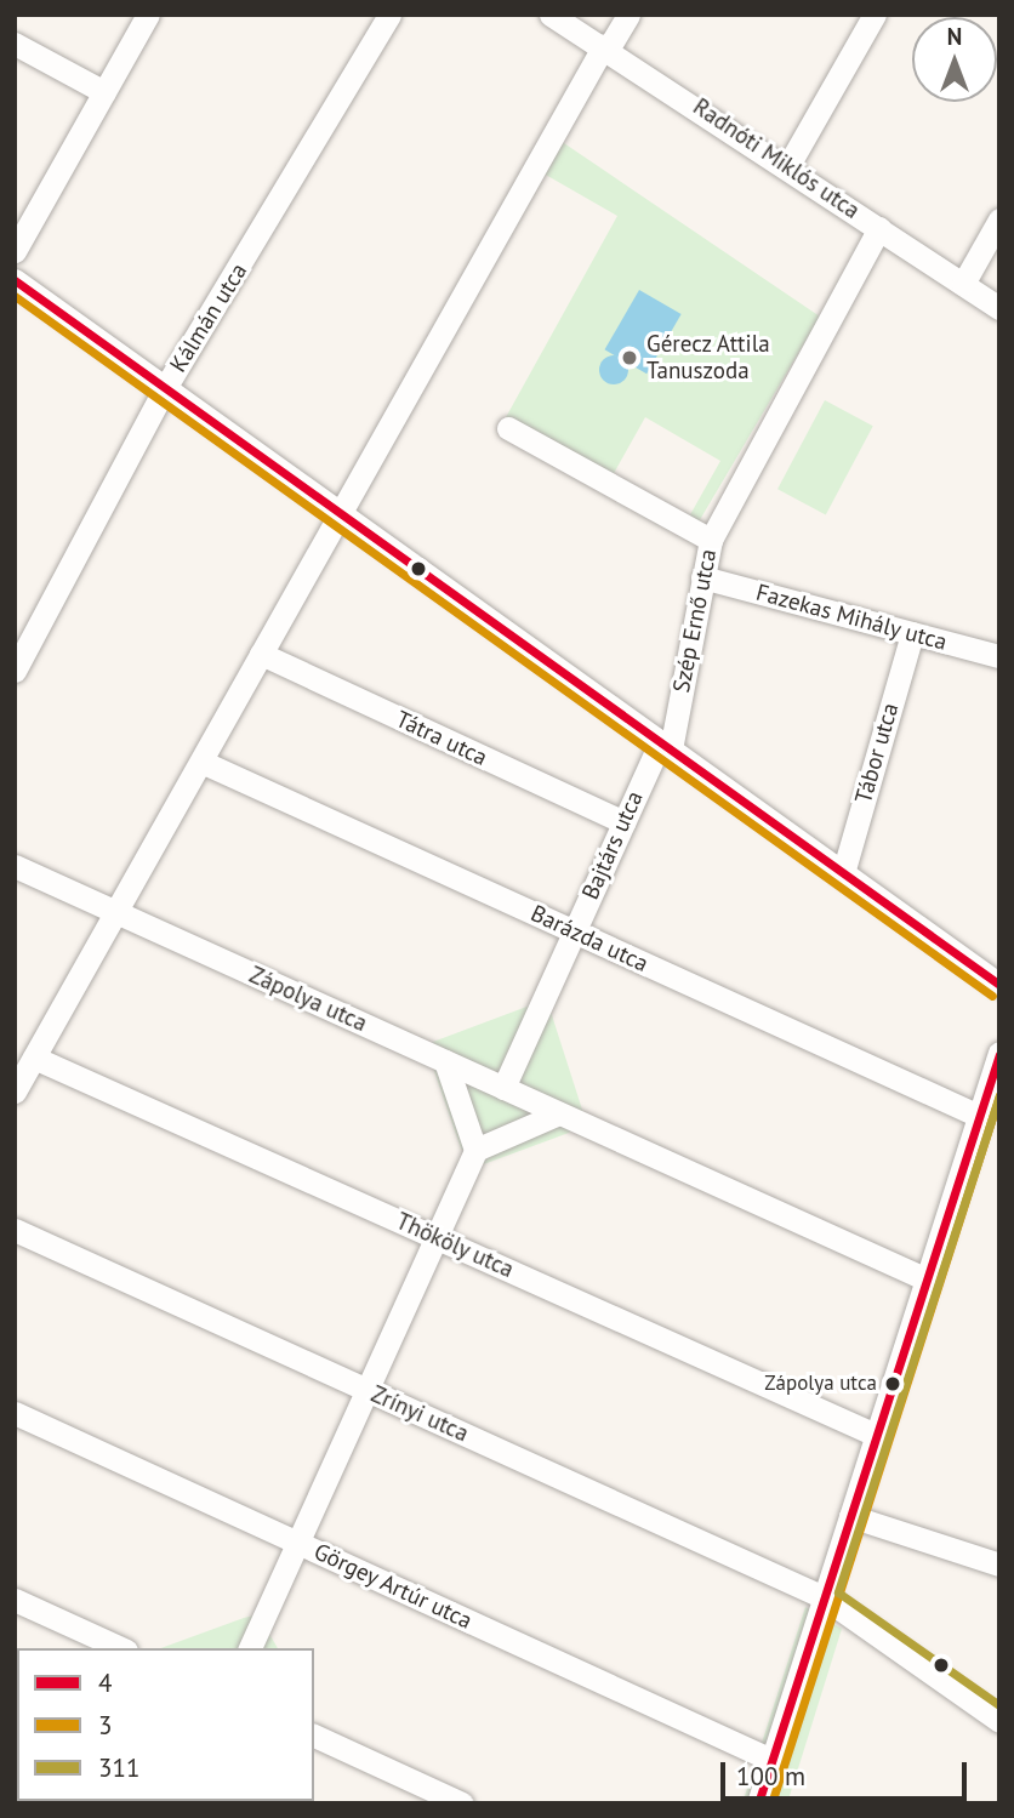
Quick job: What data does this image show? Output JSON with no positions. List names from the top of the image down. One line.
{"streets":{"street":["Radnóti Miklós utca","Kálmán utca","Fazekas Mihály utca","Szép Ernő utca","Tátra utca","Tábor utca","Bajtárs utca","Barázda utca","Zápolya utca","Thököly utca","Zrínyi utca","Görgey Artúr utca"]},"crossings":[["Radnóti Miklós utca","Szép Ernő utca"],["Fazekas Mihály utca","Szép Ernő utca"],["Fazekas Mihály utca","Tábor utca"],["Szép Ernő utca","Bajtárs utca"],["Tátra utca","Bajtárs utca"],["Bajtárs utca","Barázda utca"],["Bajtárs utca","Zápolya utca"]],"places":["Gérecz Attila Tanuszoda","Zápolya utca"],"lines":["transit line 4","transit line 3","transit line 311"],"legend":["4","3","311"],"scale_bar":"100 m","north":"top"}
